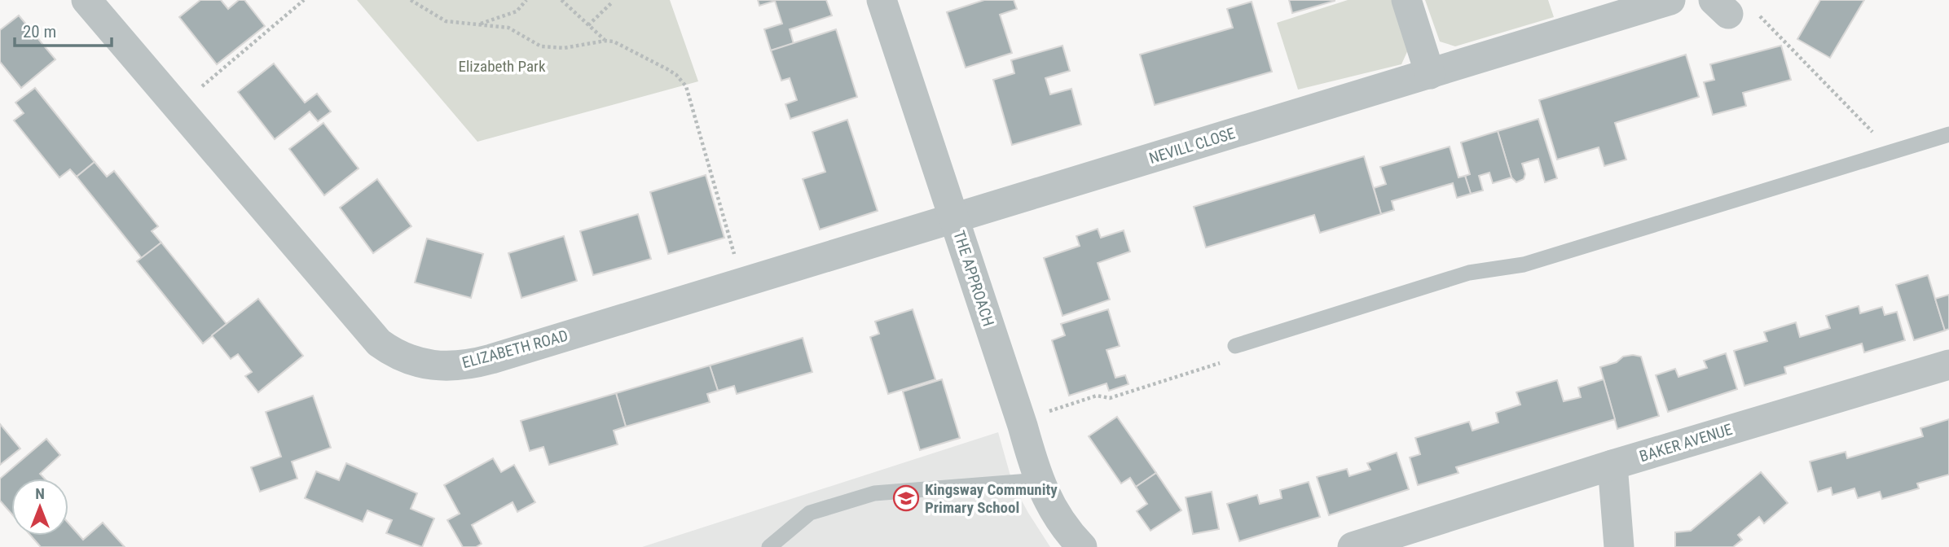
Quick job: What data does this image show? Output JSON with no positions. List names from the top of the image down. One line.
{"streets":{"street":["NEVILL CLOSE","THE APPROACH","ELIZABETH ROAD","BAKER AVENUE"]},"crossings":[["NEVILL CLOSE","THE APPROACH"],["NEVILL CLOSE","ELIZABETH ROAD"],["THE APPROACH","ELIZABETH ROAD"]],"parks":["Elizabeth Park"],"places":{"school or university":["Kingsway Community Primary School"]},"scale_bar":"20 m","north":"top"}
